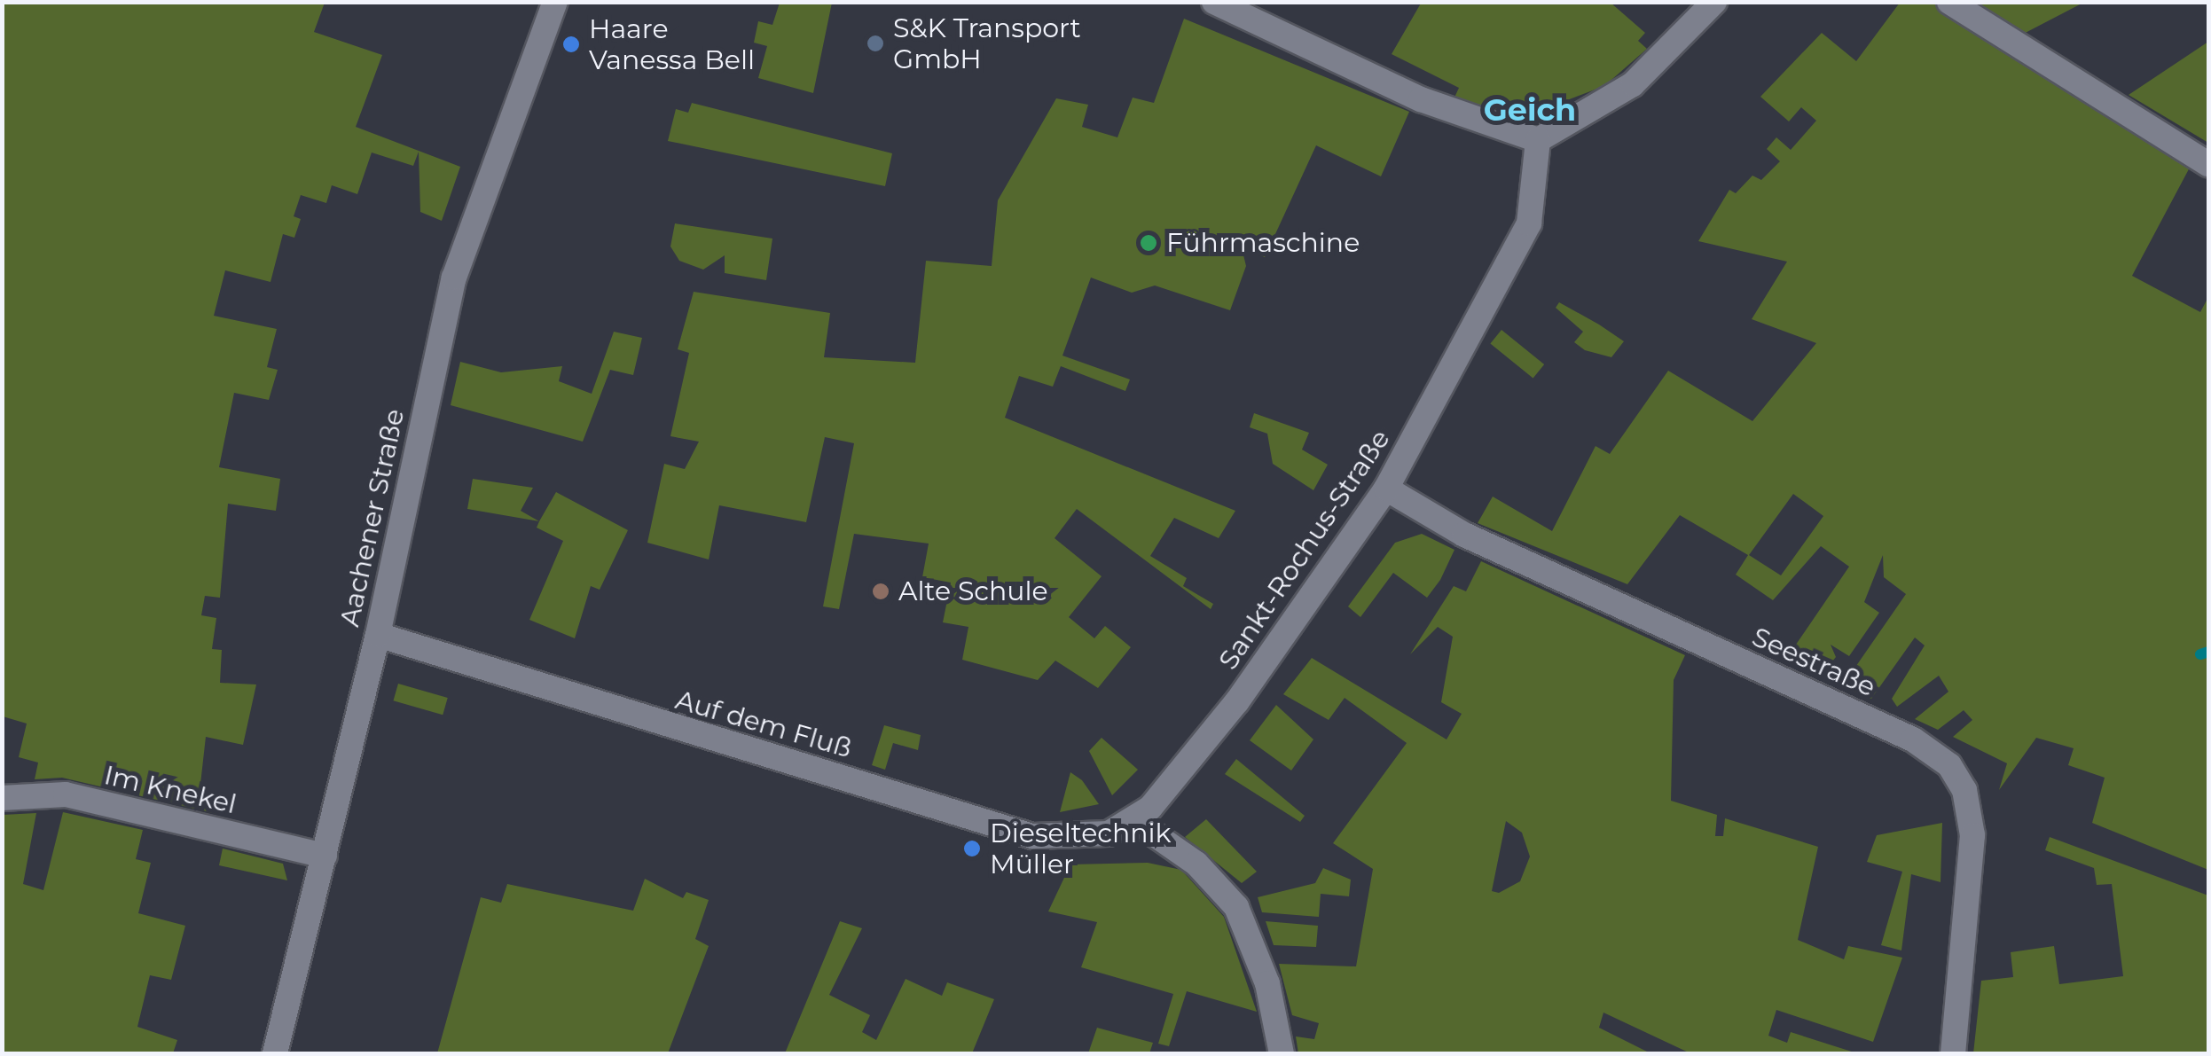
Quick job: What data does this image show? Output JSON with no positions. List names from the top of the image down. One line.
{"streets":{"street":["Aachener Straße","Sankt-Rochus-Straße","Seestraße","Auf dem Fluß","Im Knekel"]},"crossings":[["Aachener Straße","Auf dem Fluß"],["Aachener Straße","Im Knekel"],["Sankt-Rochus-Straße","Seestraße"],["Sankt-Rochus-Straße","Auf dem Fluß"]],"districts":["Geich"],"places":["S&K Transport GmbH","Haare Vanessa Bell","Führmaschine","Alte Schule","Dieseltechnik Müller"]}
